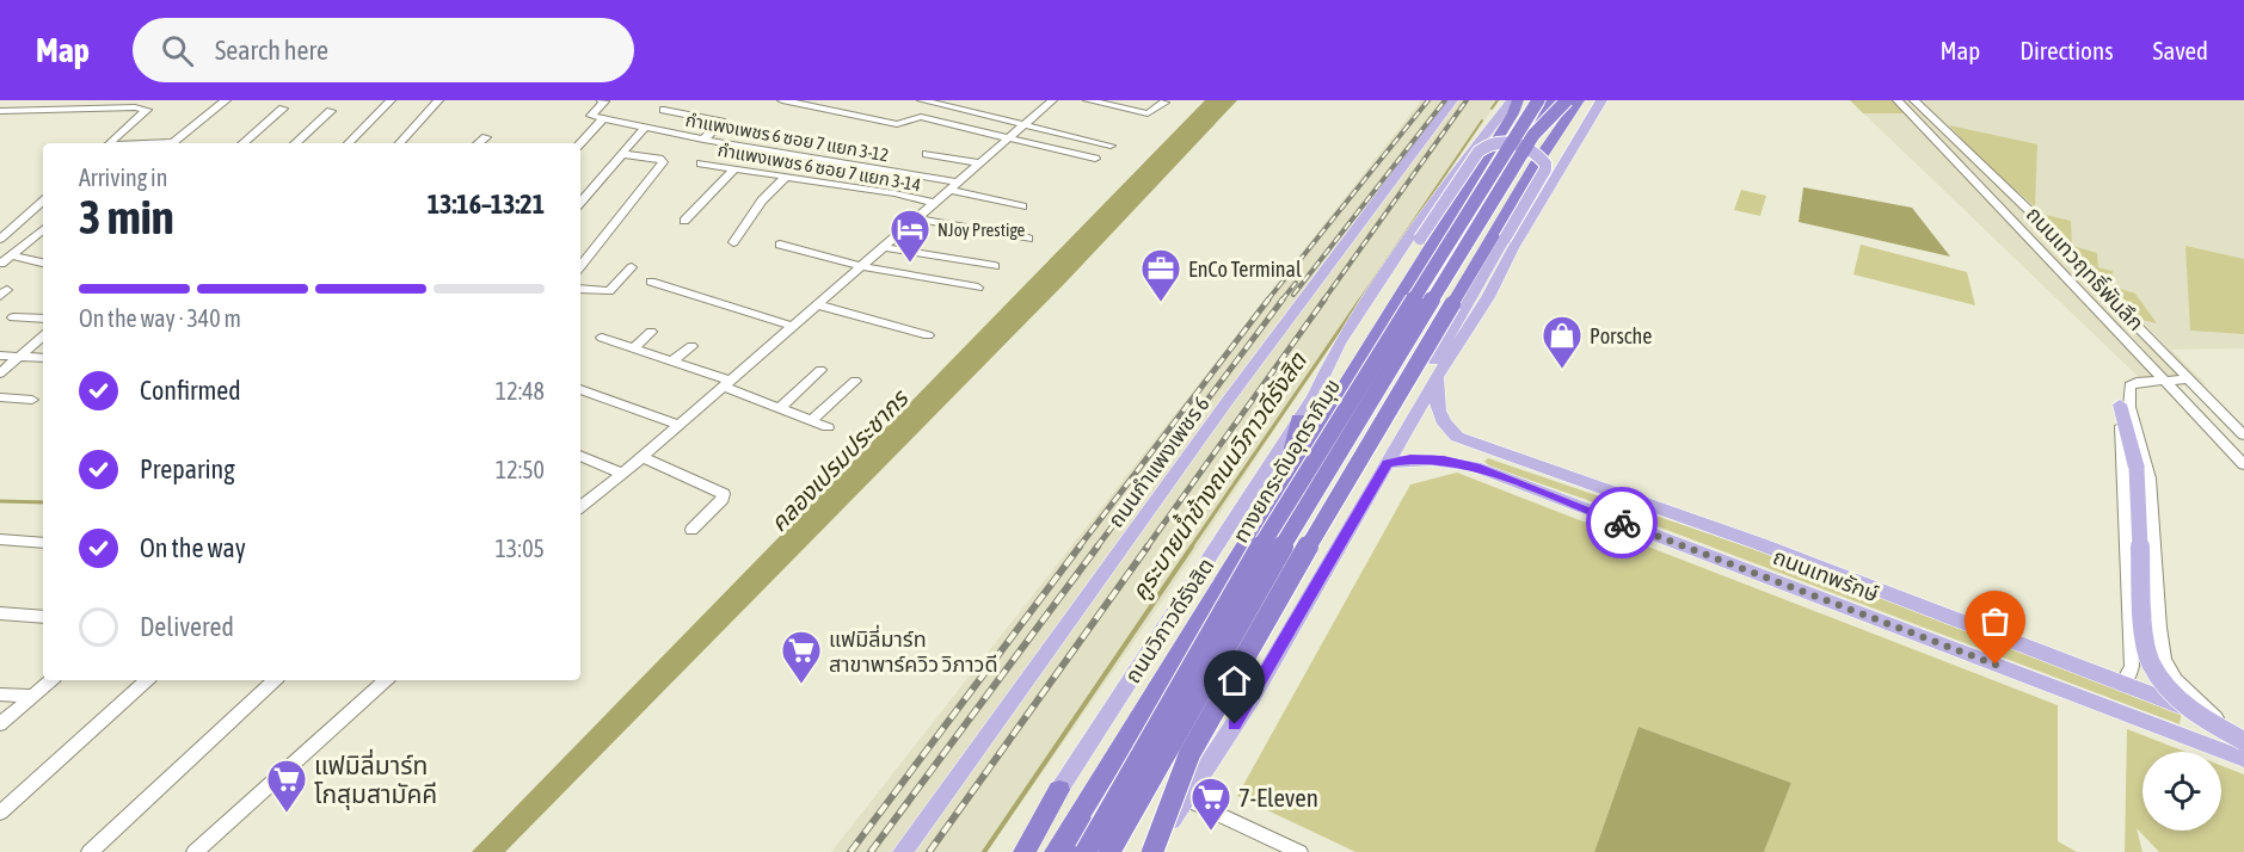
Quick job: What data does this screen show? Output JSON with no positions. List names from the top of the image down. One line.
{"streets":{"highway":["ทางยกระดับอุตราภิมุข","ถนนวิภาวดีรังสิต"],"main road":["ถนนกำแพงเพชร 6","ถนนเทพรักษ์"],"street":["กำแพงเพชร 6 ซอย 7 แยก 3-12","กำแพงเพชร 6 ซอย 7 แยก 3-14","ถนนเทวฤทธิ์พันลึก"]},"water":["คลองเปรมประชากร","คูระบายน้ำข้างถนนวิภาวดีรังสิต"],"places":{"hotel":["NJoy Prestige"],"office":["EnCo Terminal"],"shop":["Porsche"],"supermarket":["แฟมิลี่มาร์ท สาขาพาร์ควิว วิภาวดี","แฟมิลี่มาร์ท โกสุมสามัคคี","7-Eleven"]},"page":{"header":"Map","search":"Search here","nav":["Map","Directions","Saved"],"heading":["3 min","Arriving in","13:16–13:21"],"bar":"On the way · 340 m","list":[["Confirmed","12:48"],["Preparing","12:50"],["On the way","13:05"],"Delivered"]}}
